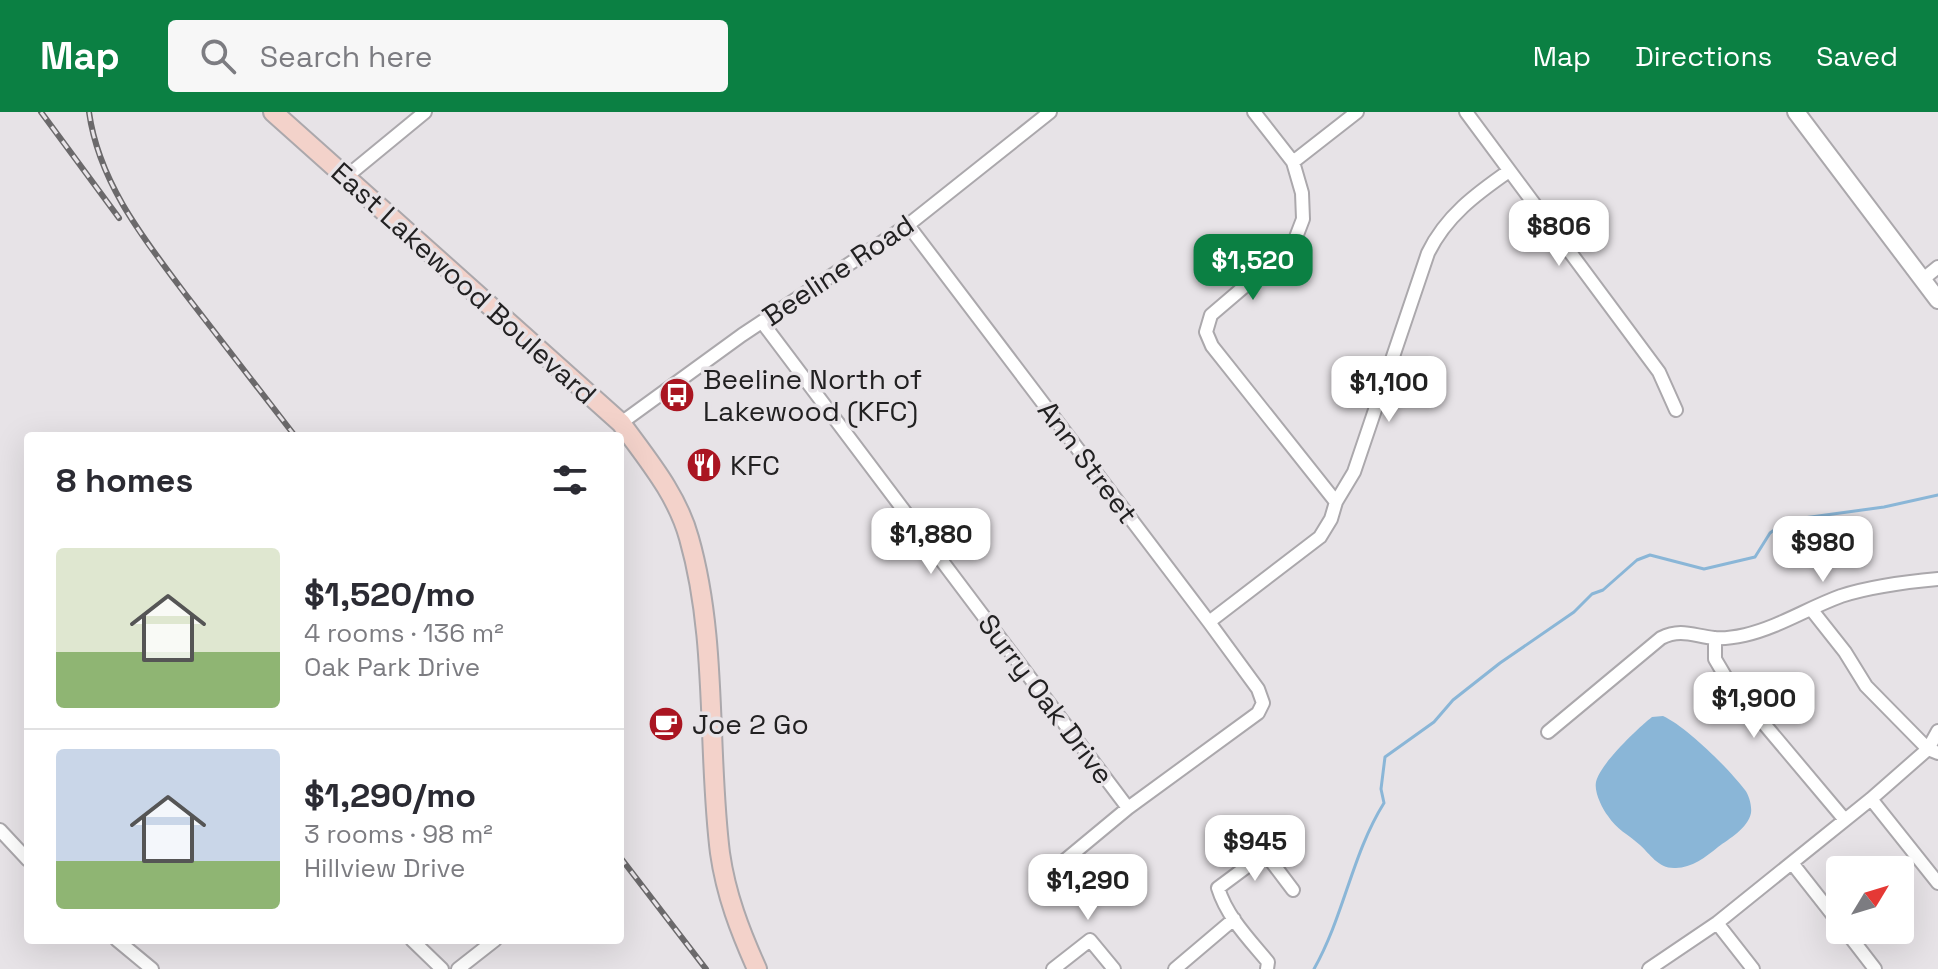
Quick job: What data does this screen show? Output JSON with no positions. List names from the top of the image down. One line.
{"streets":{"main road":["East Lakewood Boulevard"],"street":["Beeline Road","Ann Street","Surry Oak Drive"]},"crossings":[["Beeline Road","East Lakewood Boulevard"],["Beeline Road","Ann Street"],["Beeline Road","Surry Oak Drive"],["Ann Street","Surry Oak Drive"]],"places":{"bus stop":["Beeline North of Lakewood (KFC)"],"restaurant":["KFC"],"cafe":["Joe 2 Go"]},"north":"top right","page":{"header":"Map","search":"Search here","nav":["Map","Directions","Saved"],"price":["$806","$1,520","$1,100","$1,880","$980","$1,900","$945","$1,290"],"heading":"8 homes","list":[{"name":"$1,520/mo","note":"4 rooms · 136 m² · Oak Park Drive"},{"name":"$1,290/mo","note":"3 rooms · 98 m² · Hillview Drive"}]}}
